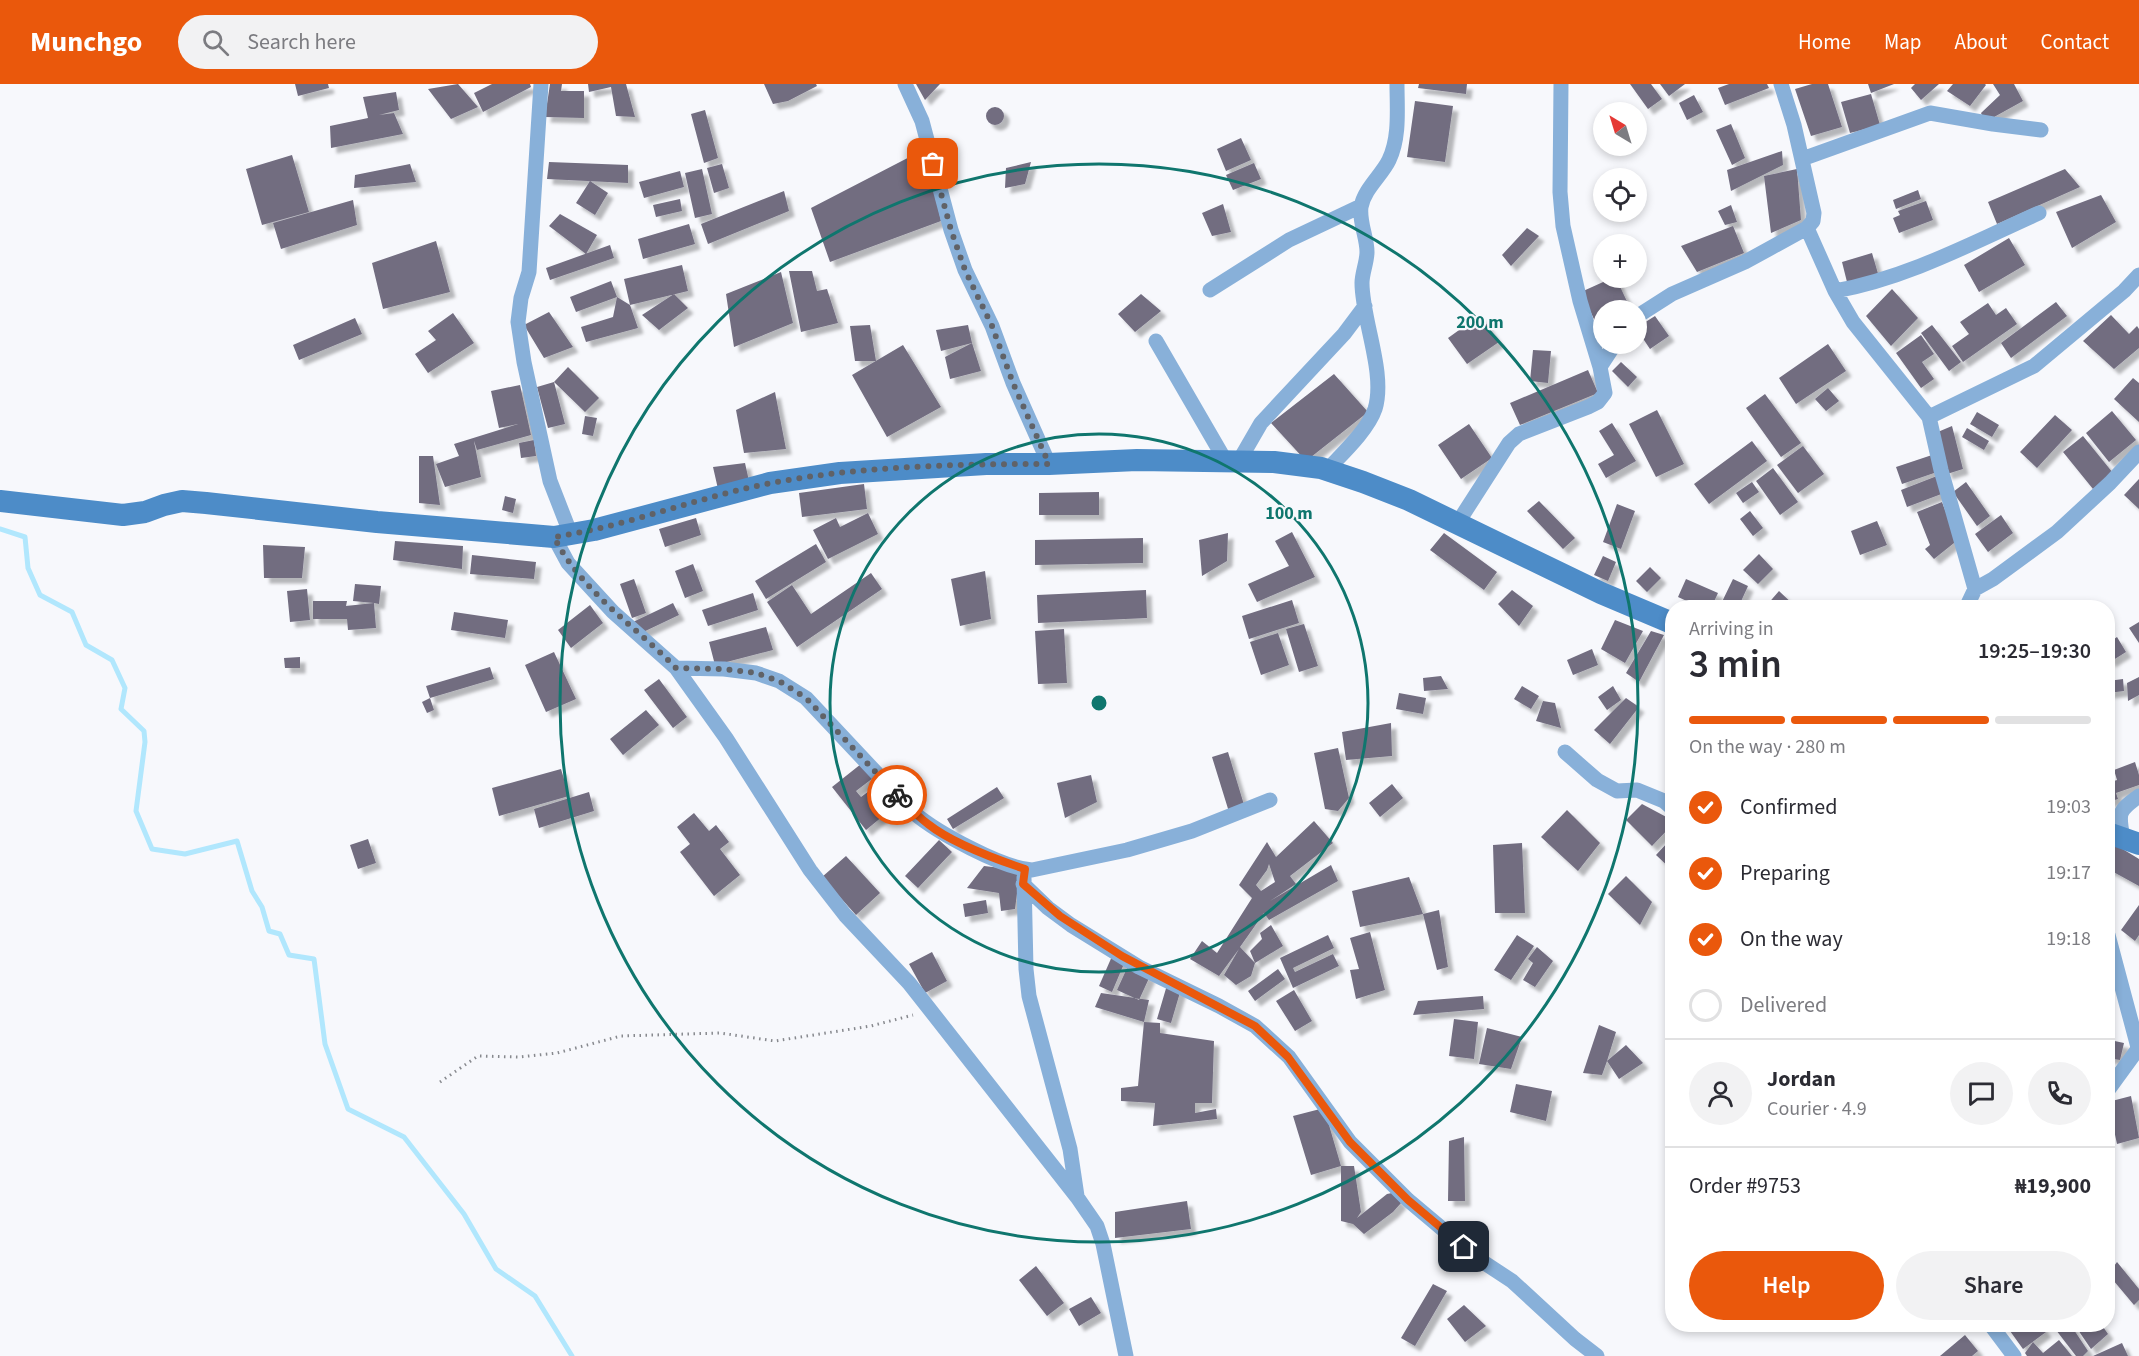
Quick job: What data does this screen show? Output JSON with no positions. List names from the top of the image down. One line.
{"north":"top left","page":{"header":"Munchgo","search":"Search here","nav":["Home","Map","About","Contact"],"map_buttons":["+","−"],"heading":["3 min","Arriving in","19:25–19:30"],"panel":["Jordan","Courier · 4.9","Order #9753","₦19,900"],"bar":"On the way · 280 m","list":[["Confirmed","19:03"],["Preparing","19:17"],["On the way","19:18"],"Delivered"],"buttons":["Help","Share"]},"rings":["200 m","100 m"]}
